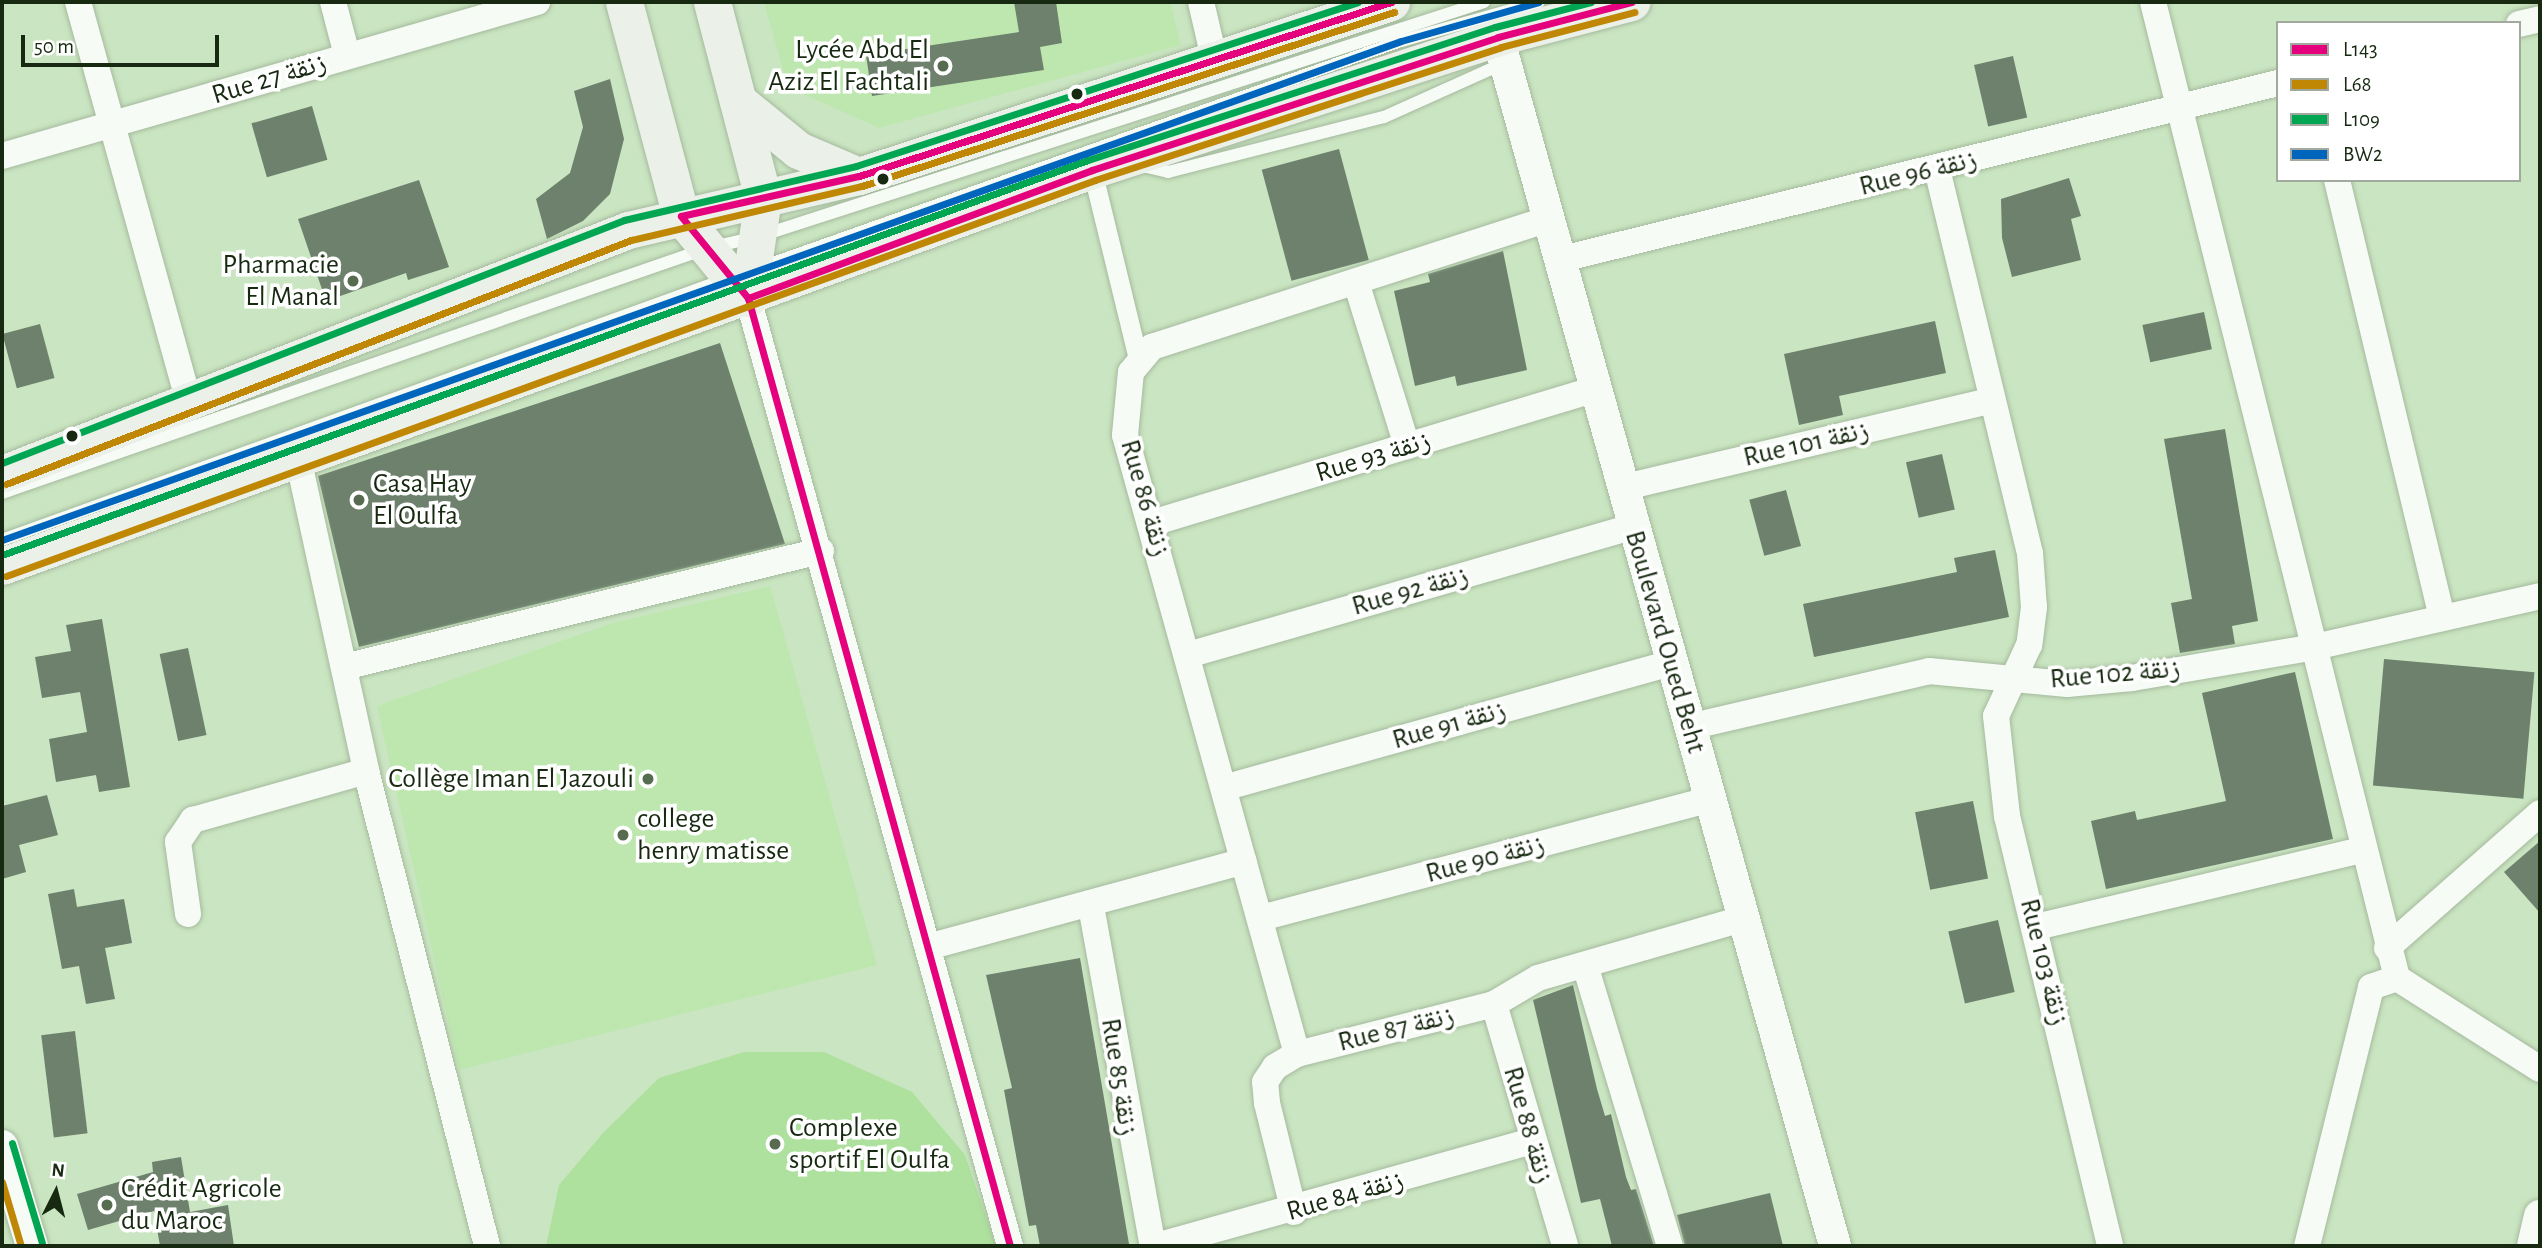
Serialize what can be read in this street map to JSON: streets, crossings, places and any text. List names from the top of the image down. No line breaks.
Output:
{"streets":{"street":["Rue 27 زنقة","Rue 96 زنقة","Rue 101 زنقة","Rue 93 زنقة","Rue 86 زنقة","Rue 92 زنقة","Boulevard Oued Beht","Rue 102 زنقة","Rue 91 زنقة","Rue 90 زنقة","Rue 103 زنقة","Rue 87 زنقة","Rue 85 زنقة","Rue 88 زنقة","Rue 84 زنقة"]},"crossings":[["Rue 96 زنقة","Boulevard Oued Beht"],["Rue 96 زنقة","Rue 103 زنقة"],["Rue 101 زنقة","Boulevard Oued Beht"],["Rue 101 زنقة","Rue 103 زنقة"],["Rue 93 زنقة","Rue 86 زنقة"],["Rue 93 زنقة","Boulevard Oued Beht"],["Rue 86 زنقة","Rue 92 زنقة"],["Rue 86 زنقة","Rue 91 زنقة"],["Rue 86 زنقة","Rue 90 زنقة"],["Rue 86 زنقة","Rue 87 زنقة"],["Rue 92 زنقة","Boulevard Oued Beht"],["Boulevard Oued Beht","Rue 102 زنقة"],["Boulevard Oued Beht","Rue 91 زنقة"],["Boulevard Oued Beht","Rue 90 زنقة"],["Boulevard Oued Beht","Rue 87 زنقة"],["Rue 102 زنقة","Rue 103 زنقة"],["Rue 87 زنقة","Rue 88 زنقة"],["Rue 85 زنقة","Rue 84 زنقة"],["Rue 88 زنقة","Rue 84 زنقة"]],"places":["Lycée Abd El Aziz El Fachtali","Pharmacie El Manal","Casa Hay El Oulfa","Collège Iman El Jazouli","college henry matisse","Complexe sportif El Oulfa","Crédit Agricole du Maroc"],"lines":["transit line L143","transit line L109","transit line BW2","transit line L68"],"legend":["L143","L68","L109","BW2"],"scale_bar":"50 m","north":"top"}
